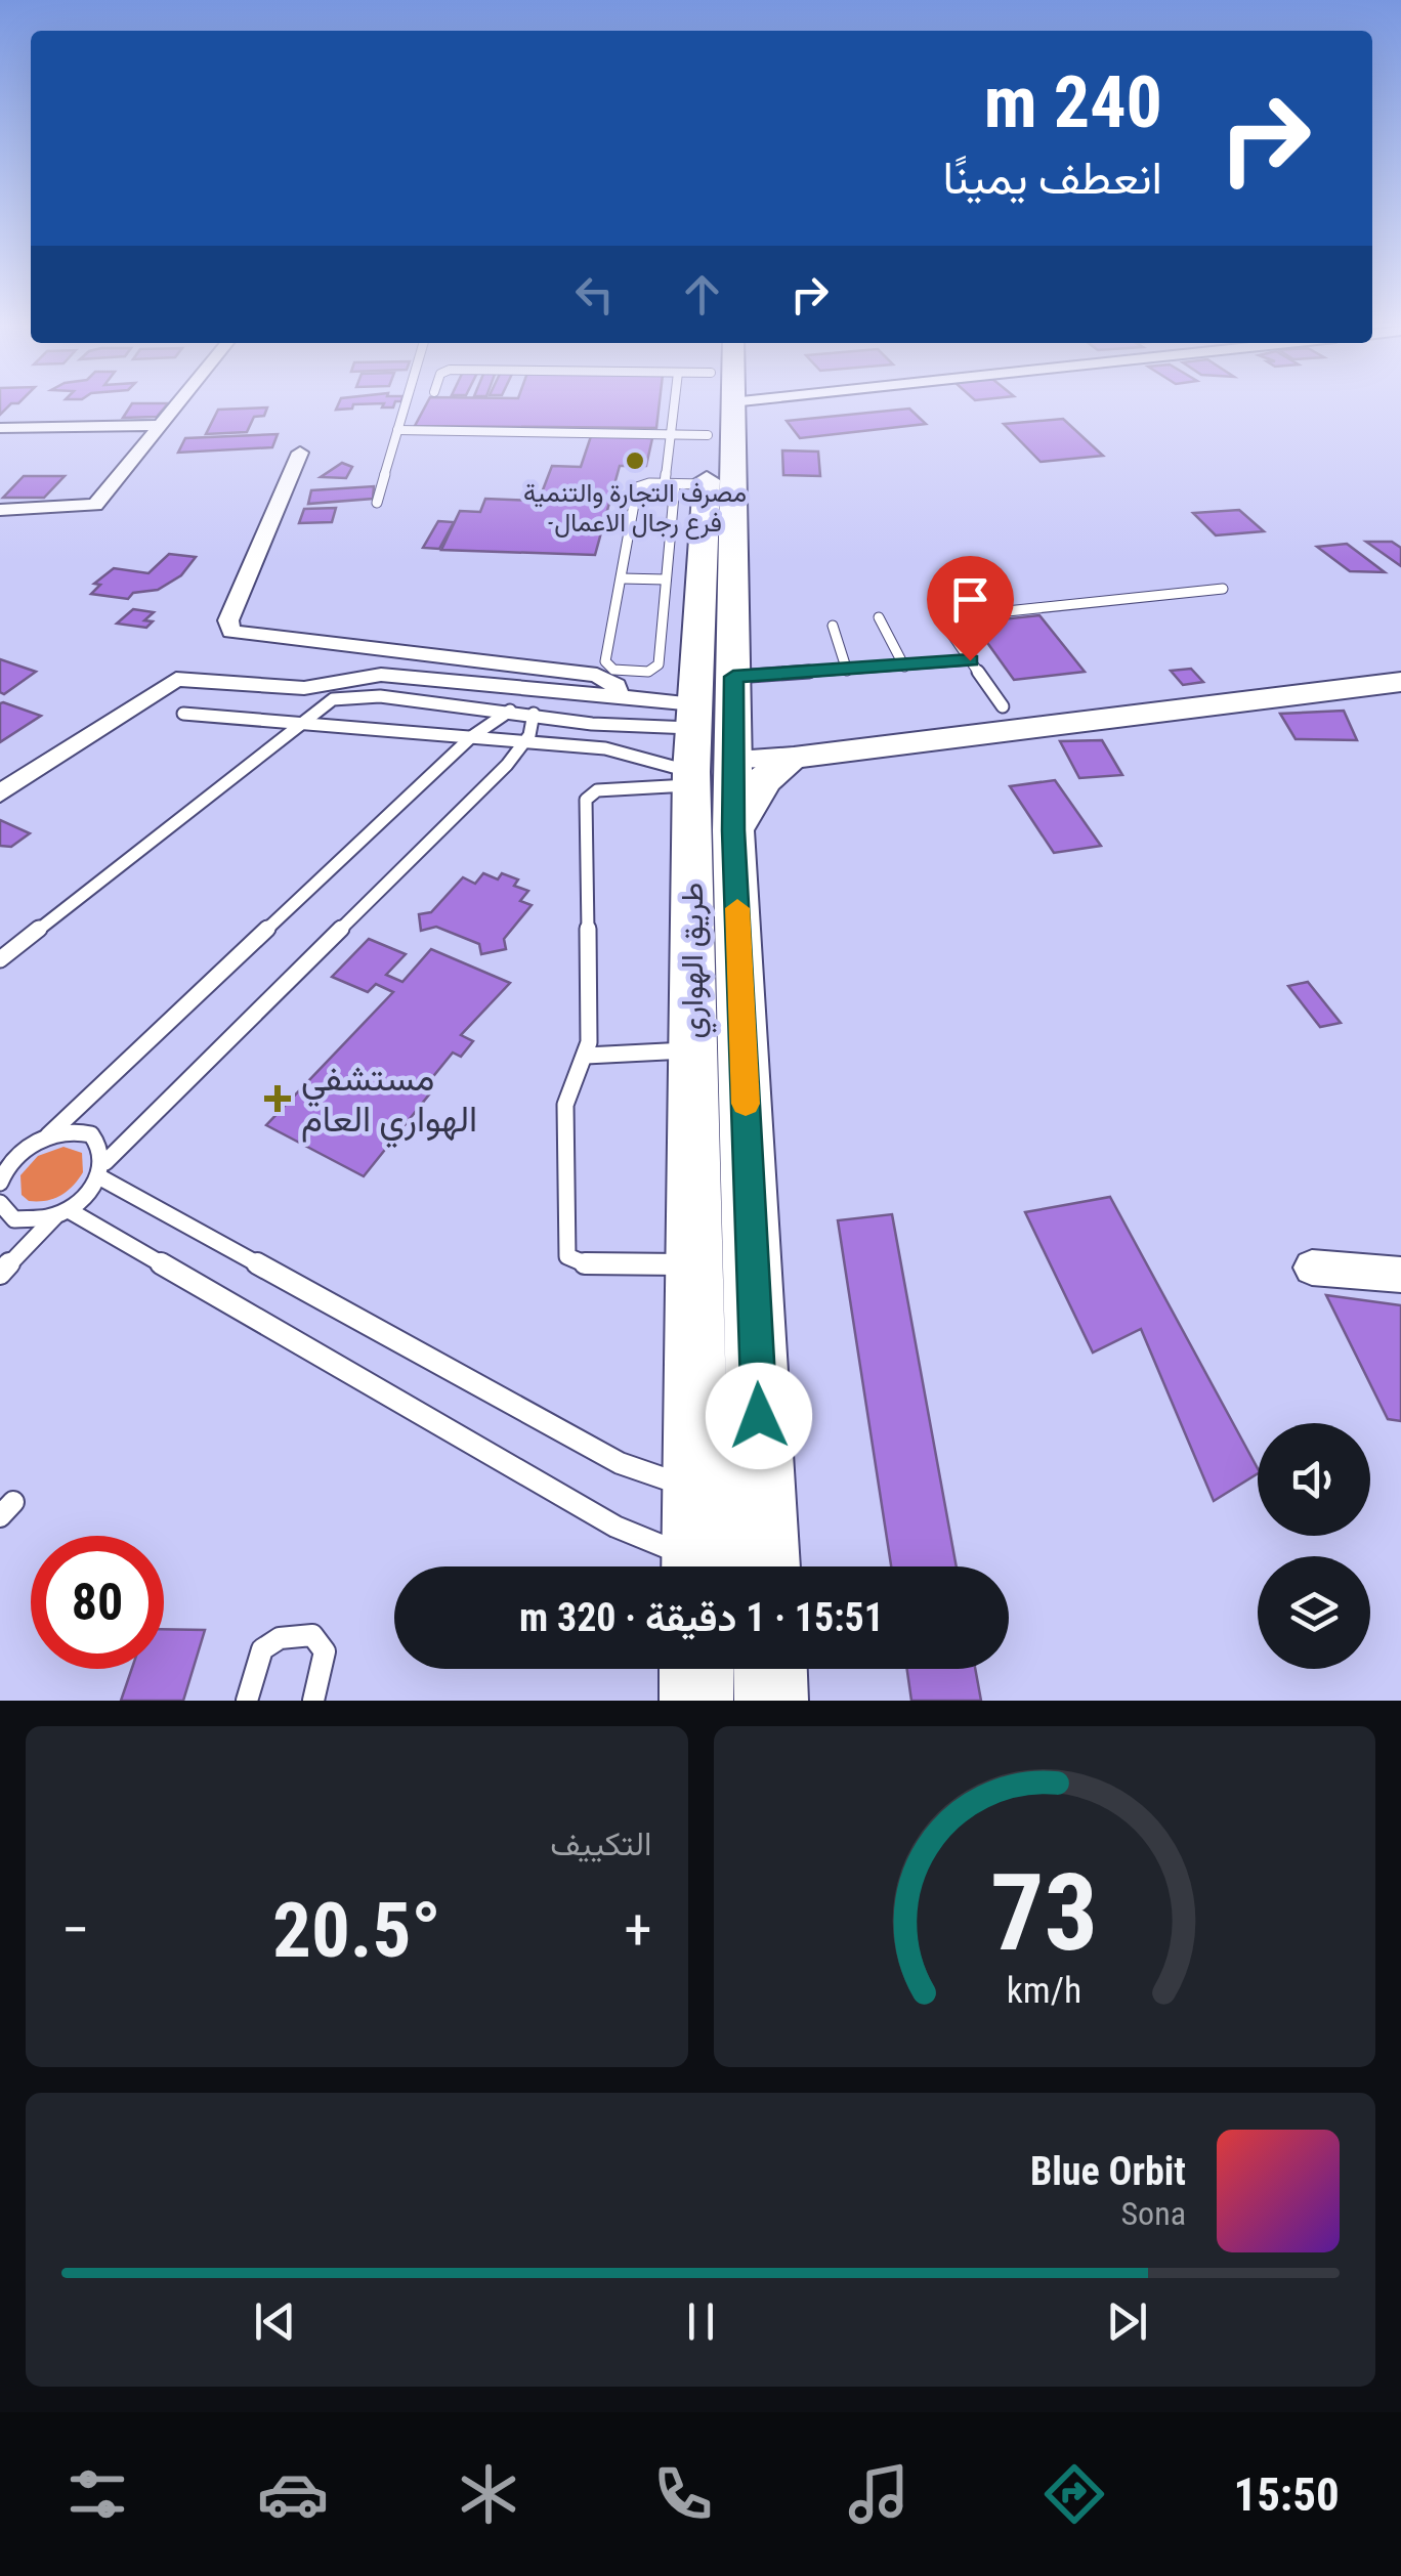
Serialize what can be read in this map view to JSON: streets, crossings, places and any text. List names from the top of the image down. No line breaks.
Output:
{"streets":{"highway":["طريق الهواري"]},"places":{"other":["مصرف التجارة والتنمية -فرع رجال الاعمال"],"health":["مستشفي الهواري العام"]},"page":{"turn":["240 m","انعطف يمينًا"],"limit":"80","trip":"15:51 · 1 دقيقة · 320 m","tile":"التكييف","heat":["−","20.5°","+"],"song":["Blue Orbit","Sona"],"tabs":"15:50","gauge":["73","km/h"]}}
